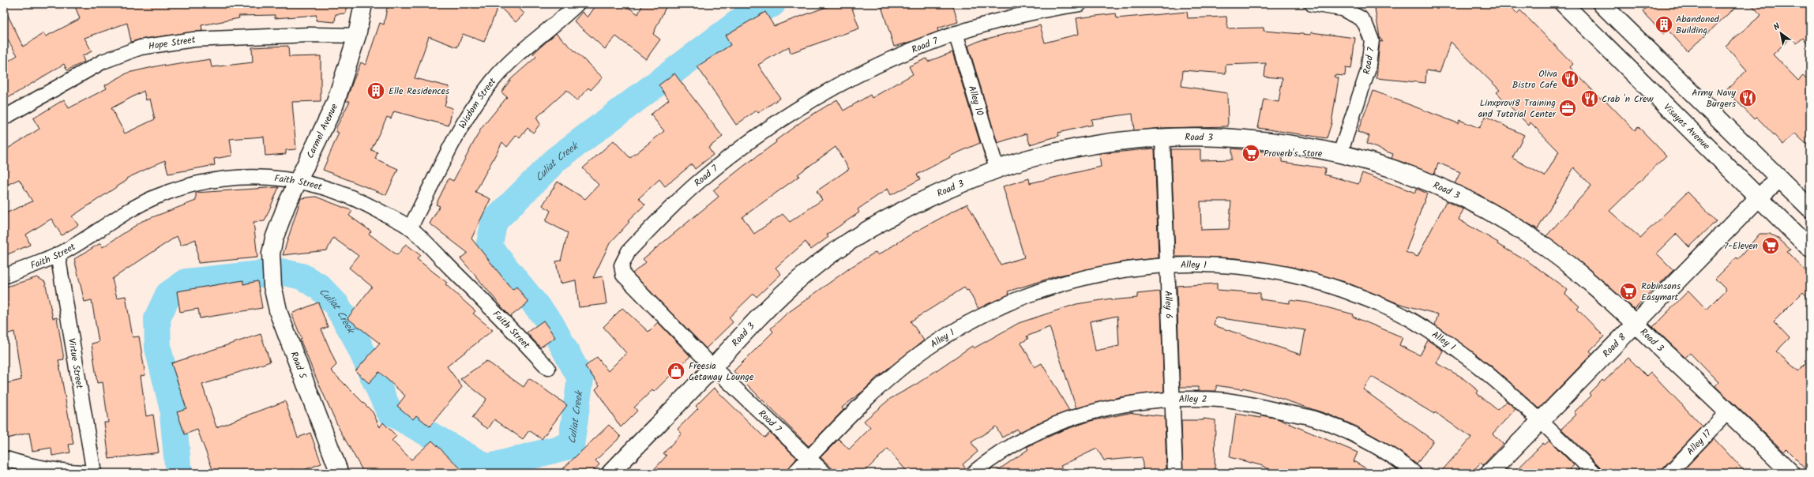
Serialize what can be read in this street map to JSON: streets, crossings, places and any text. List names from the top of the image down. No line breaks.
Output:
{"streets":{"street":["Hope Street","Road 7","Alley 10","Wisdom Street","Visayas Avenue","Carmel Avenue","Road 3","Faith Street","Alley 1","Alley 6","Road 8","Virtue Street","Road 5","Alley 2","Alley 17"]},"crossings":[["Hope Street","Carmel Avenue"],["Road 7","Alley 10"],["Road 7","Road 3"],["Road 7","Alley 1"],["Alley 10","Road 3"],["Wisdom Street","Faith Street"],["Visayas Avenue","Road 8"],["Carmel Avenue","Faith Street"],["Carmel Avenue","Road 5"],["Road 3","Alley 6"],["Road 3","Road 8"],["Road 3","Alley 17"],["Faith Street","Virtue Street"],["Alley 1","Alley 6"],["Alley 1","Road 8"],["Alley 6","Alley 2"]],"water":["Culiat Creek"],"places":{"building":["Abandoned Building","Elle Residences"],"restaurant":["Oliva Bistro Cafe","Army Navy Burgers","Crab 'n Crew"],"office":["Linxprovi8 Training and Tutorial Center"],"supermarket":["Proverb's Store","7-Eleven","Robinsons Easymart"],"shop":["Freesia Getaway Lounge"]},"north":"top left"}
